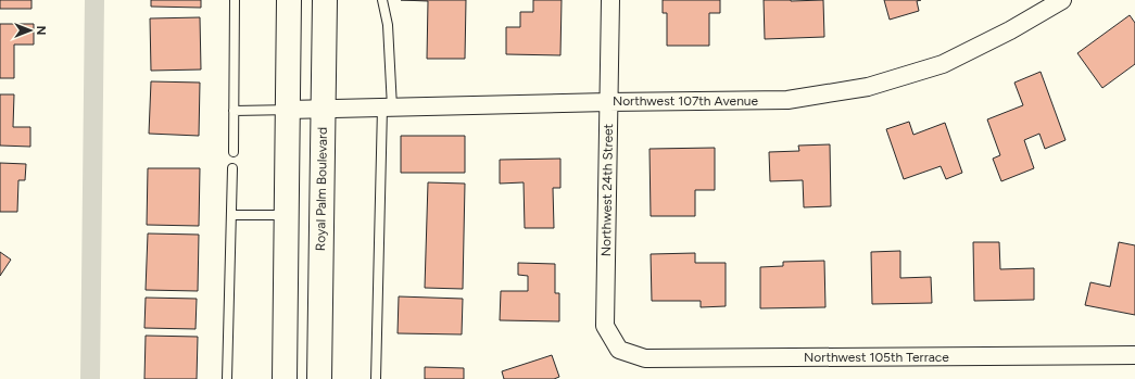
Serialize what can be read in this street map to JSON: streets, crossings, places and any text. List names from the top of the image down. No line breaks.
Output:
{"streets":{"main road":["Royal Palm Boulevard"],"street":["Northwest 107th Avenue","Northwest 24th Street","Northwest 105th Terrace"]},"crossings":[["Northwest 107th Avenue","Royal Palm Boulevard"],["Northwest 107th Avenue","Northwest 24th Street"],["Northwest 24th Street","Northwest 105th Terrace"]],"north":"right"}
